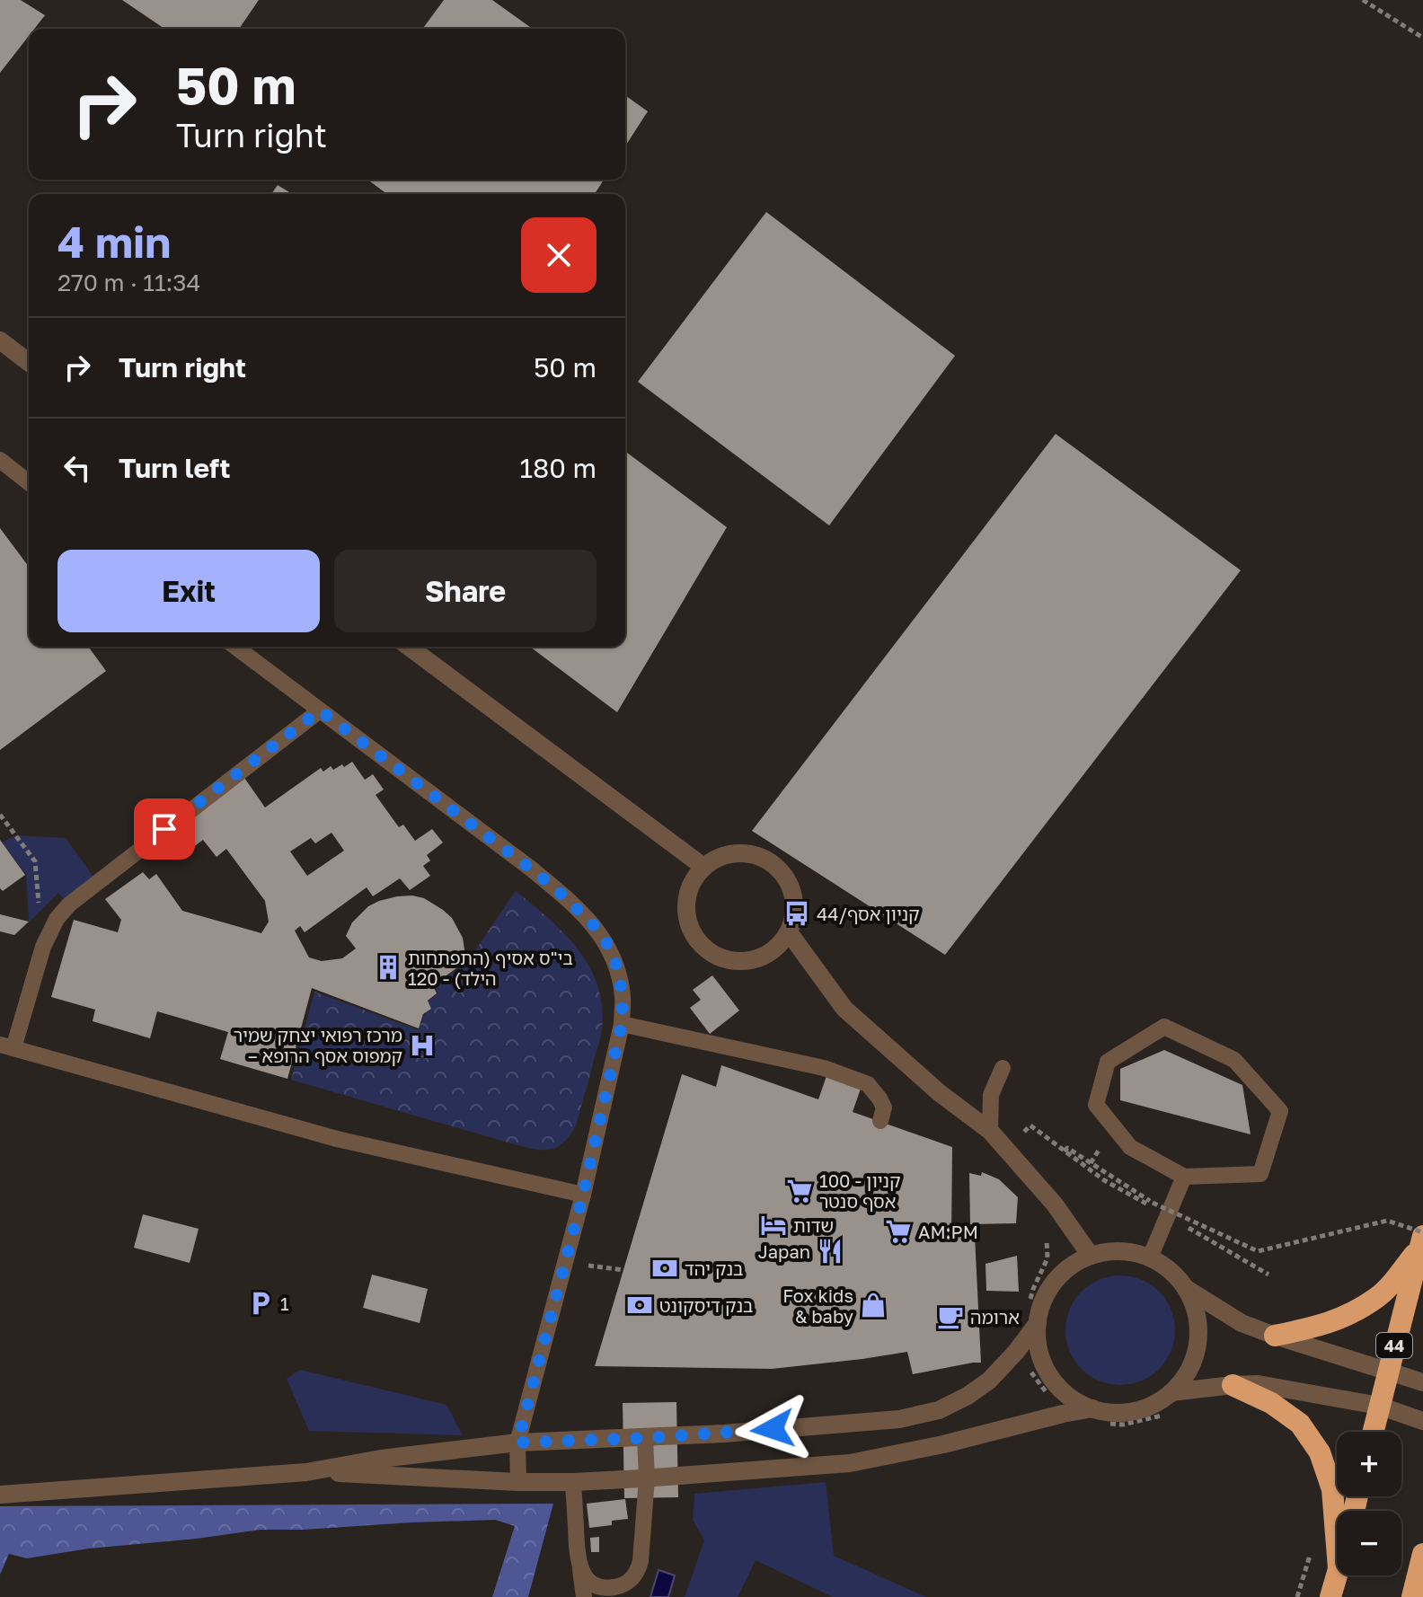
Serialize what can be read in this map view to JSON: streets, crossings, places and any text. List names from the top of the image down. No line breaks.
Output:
{"streets":{"highway":["44"]},"places":{"bus stop":["קניון אסף/44"],"building":["בי\"ס אסיף (התפתחות הילד) - 120"],"hospital":["מרכז רפואי יצחק שמיר – קמפוס אסף הרופא"],"supermarket":["100 - קניון אסף סנטר","AM:PM"],"hotel":["שדות"],"restaurant":["Japan"],"bank":["בנק יהד","בנק דיסקונט"],"parking":["1"],"shop":["Fox kids & baby"],"cafe":["ארומה"]},"page":{"turn":["50 m","Turn right"],"heading":["4 min","270 m · 11:34"],"list":[{"name":"Turn right","value":"50 m"},{"name":"Turn left","value":"180 m"}],"buttons":["Exit","Share"],"map_buttons":["+","−"]}}
